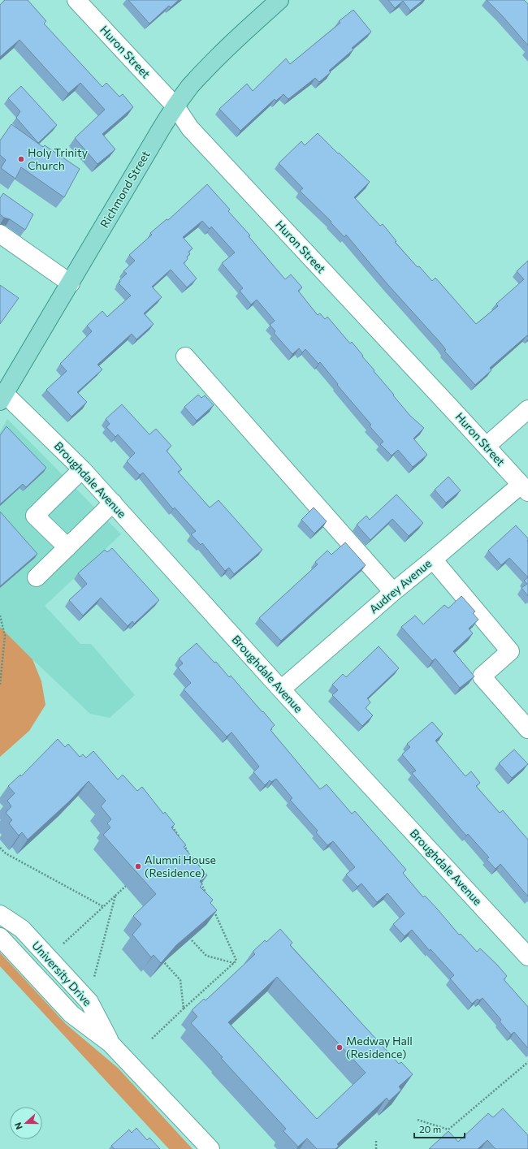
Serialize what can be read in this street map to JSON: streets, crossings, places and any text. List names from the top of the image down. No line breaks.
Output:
{"streets":{"main road":["Richmond Street"],"street":["Huron Street","Broughdale Avenue","Audrey Avenue","University Drive"]},"crossings":[["Huron Street","Richmond Street"],["Huron Street","Audrey Avenue"],["Richmond Street","Broughdale Avenue"],["Broughdale Avenue","Audrey Avenue"]],"places":["Holy Trinity Church","Alumni House (Residence)","Medway Hall (Residence)"],"scale_bar":"20 m","north":"left"}
